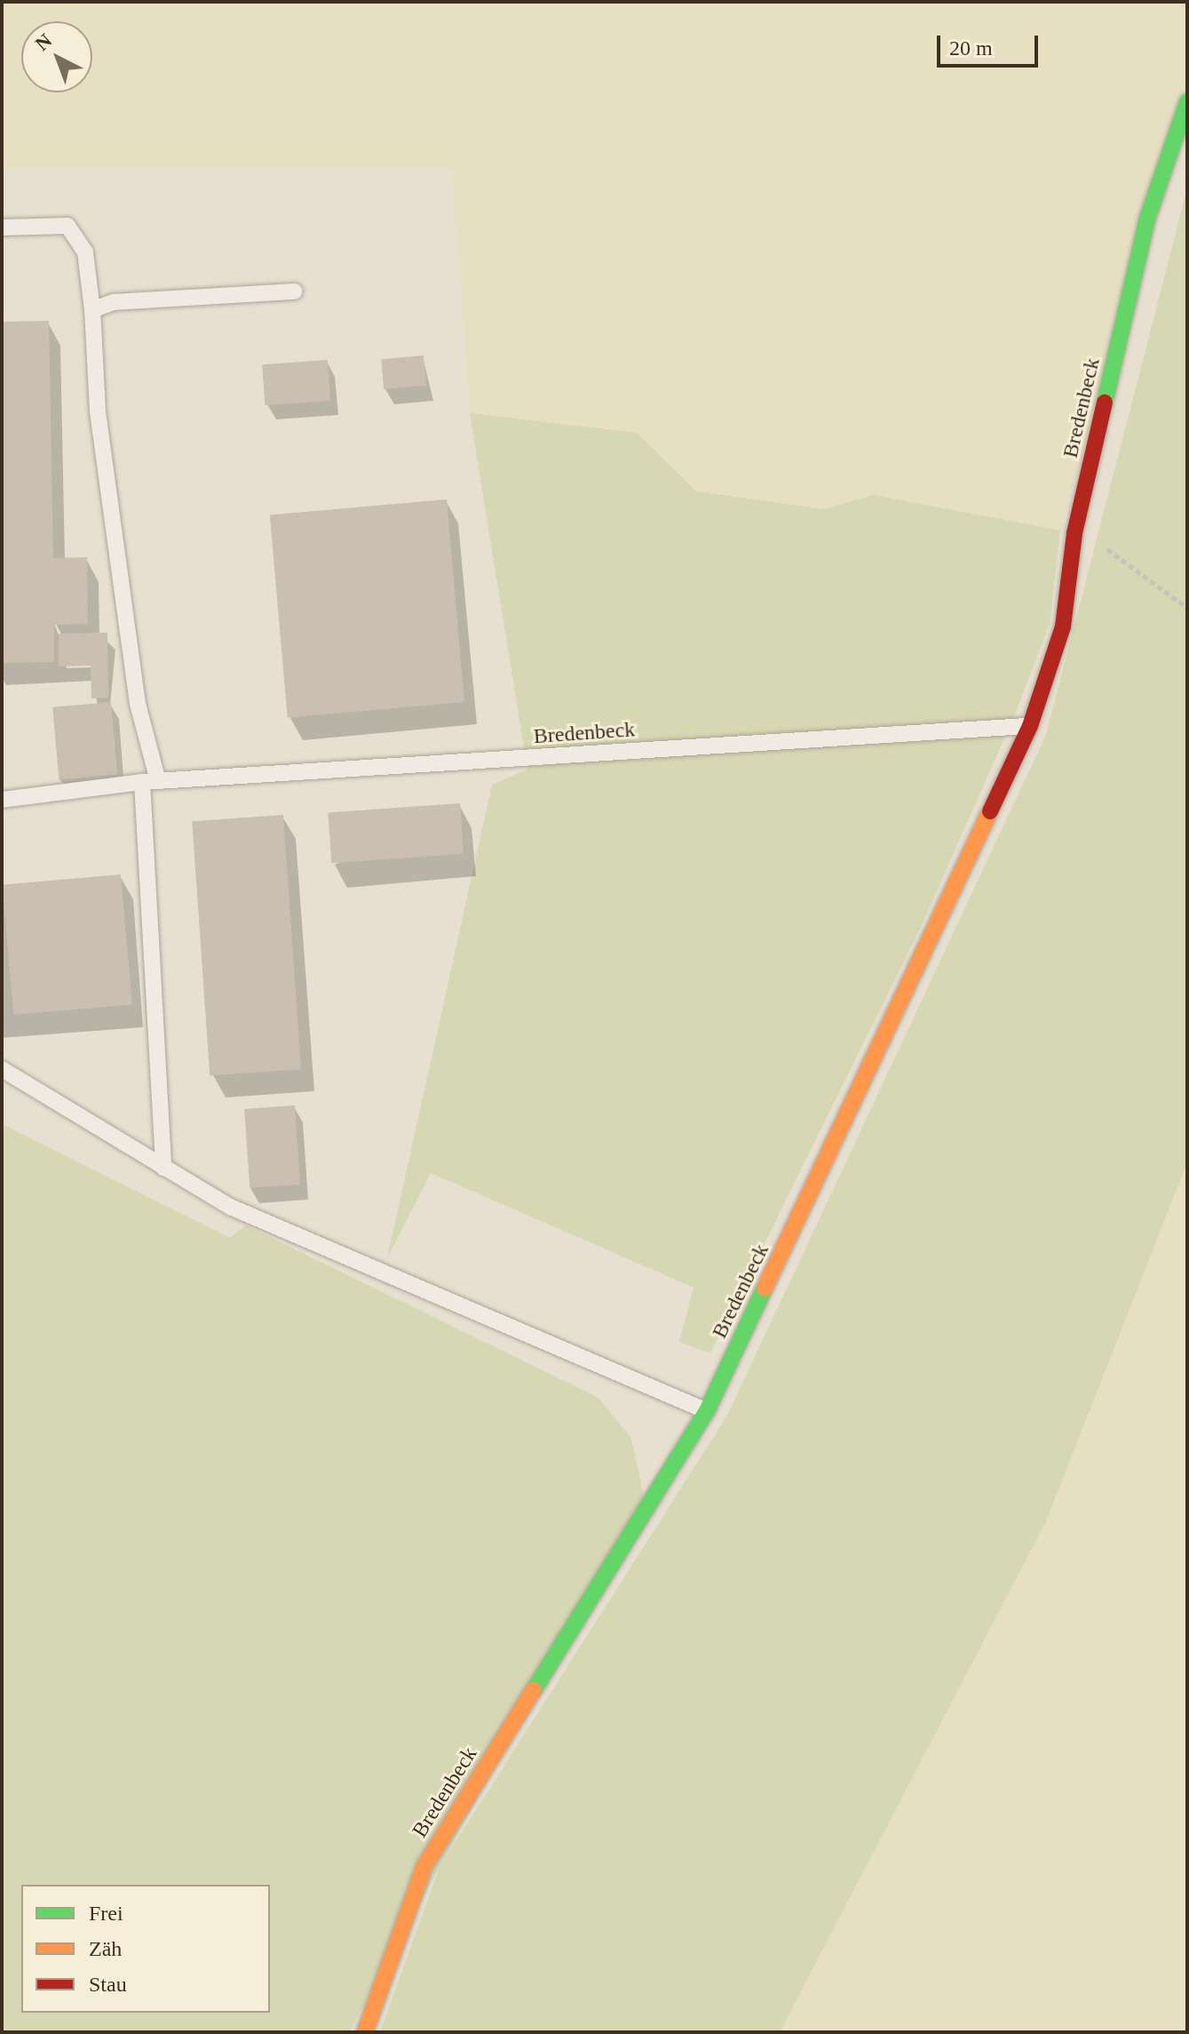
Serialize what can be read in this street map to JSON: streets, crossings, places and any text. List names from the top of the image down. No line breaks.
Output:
{"streets":{"street":["Bredenbeck"]},"legend":["Frei","Zäh","Stau"],"scale_bar":"20 m","north":"top left"}
